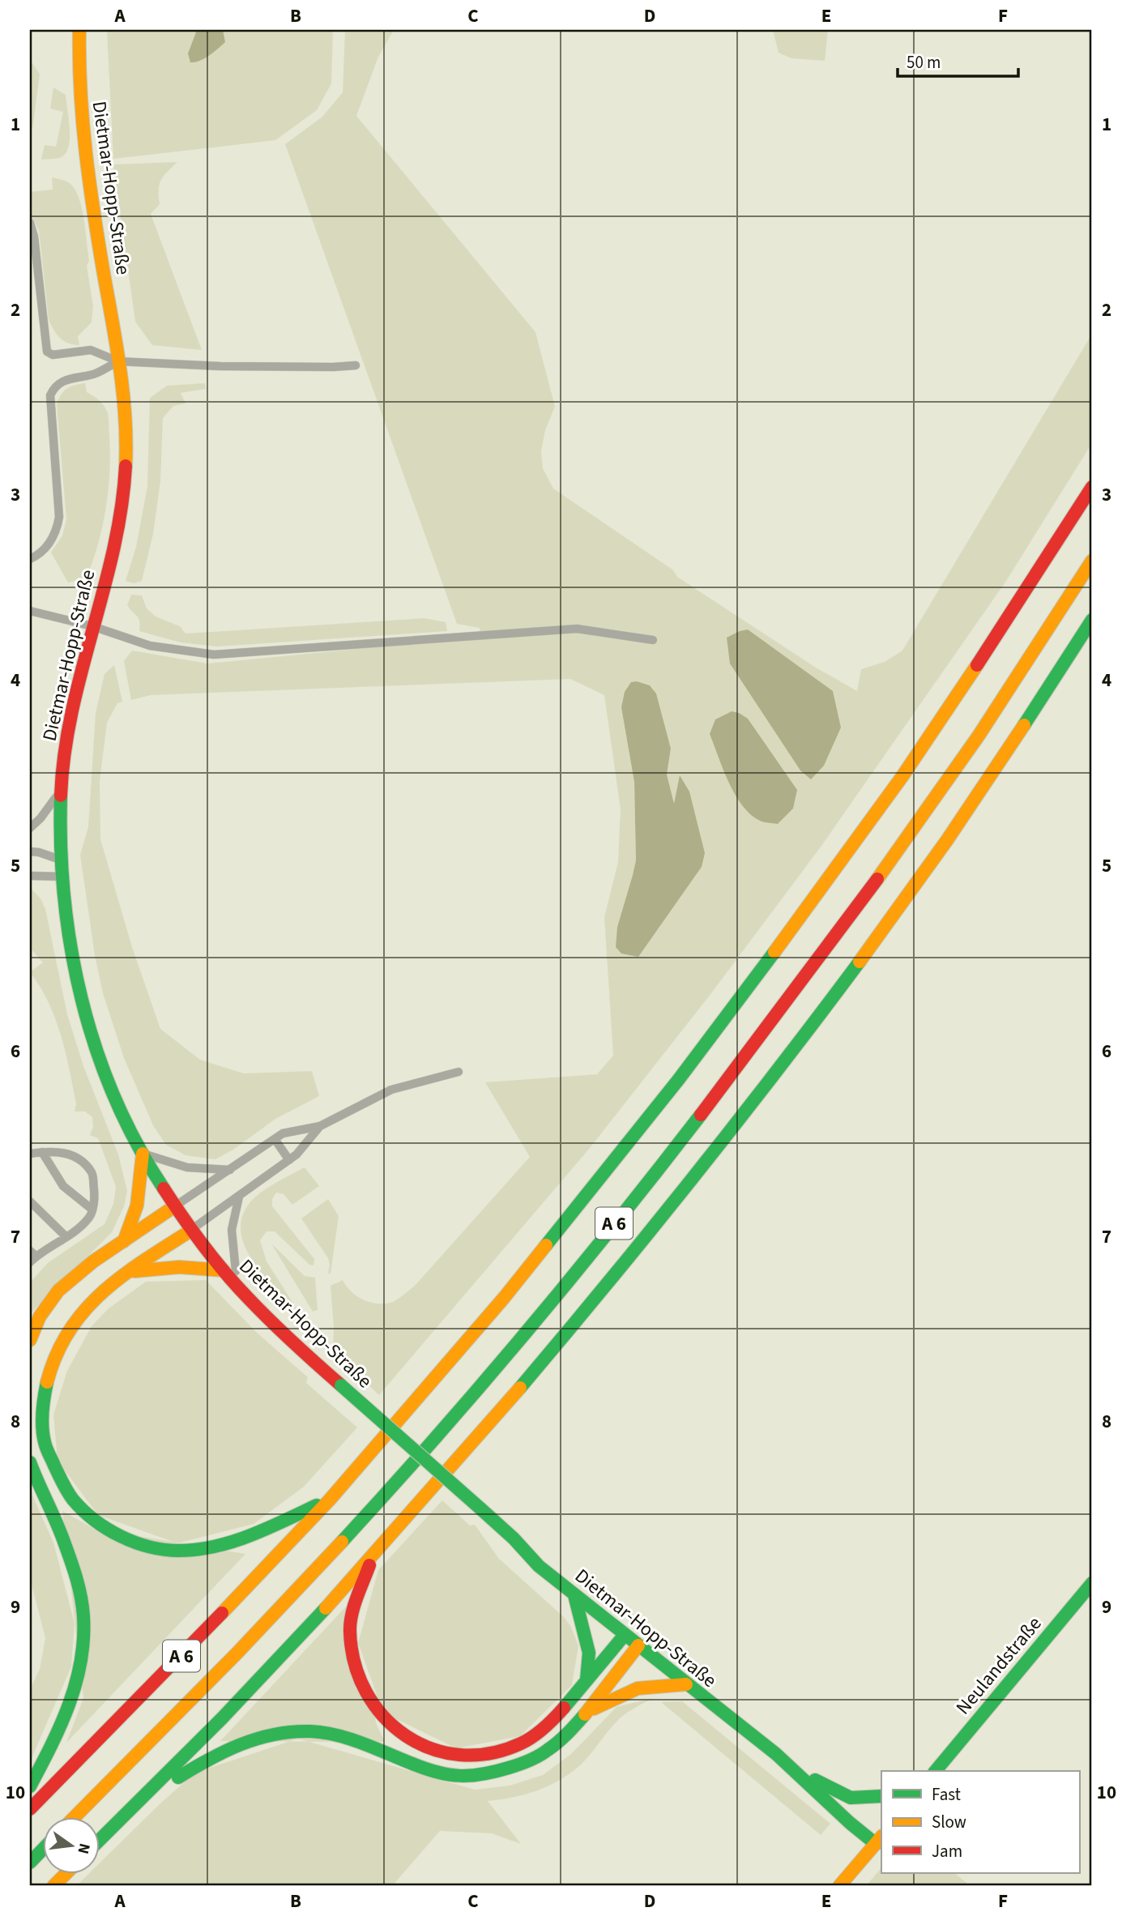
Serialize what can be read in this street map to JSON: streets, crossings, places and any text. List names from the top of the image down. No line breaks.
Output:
{"streets":{"main road":["Dietmar-Hopp-Straße","A 6","Neulandstraße"]},"legend":["Fast","Slow","Jam"],"scale_bar":"50 m","north":"right","grid":{"columns":["A","B","C","D","E","F"],"rows":["1","2","3","4","5","6","7","8","9","10"]}}
